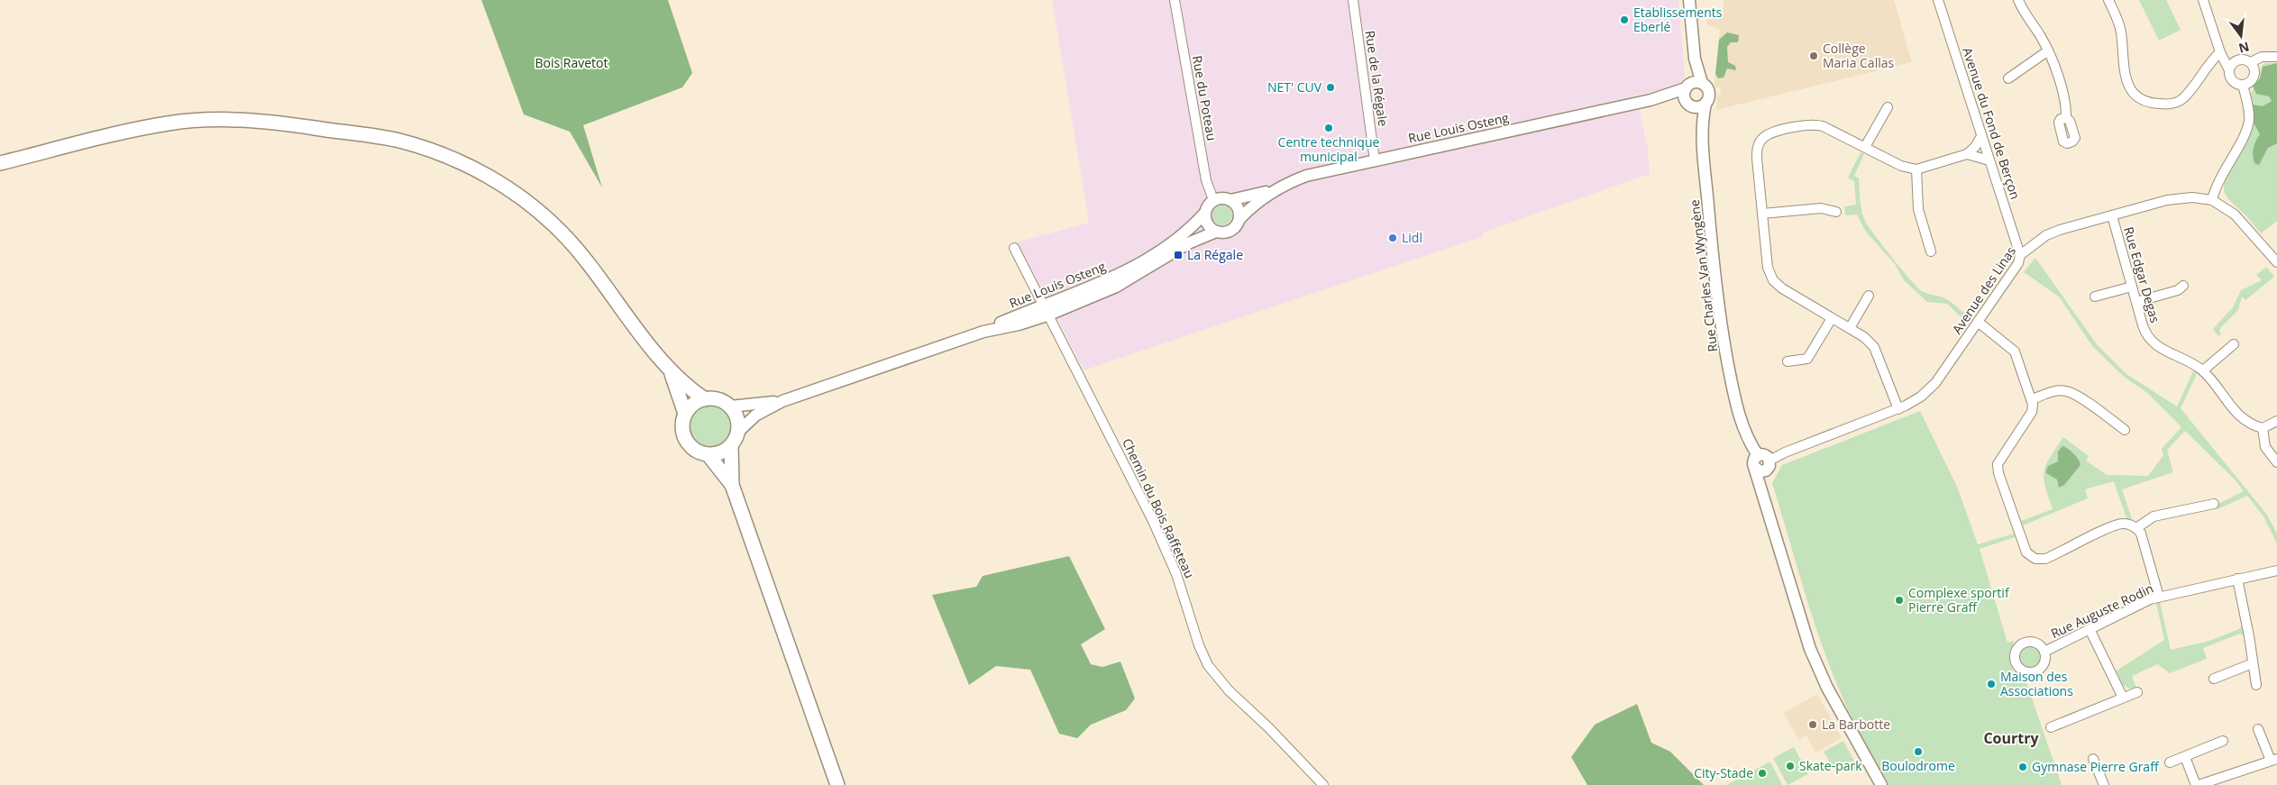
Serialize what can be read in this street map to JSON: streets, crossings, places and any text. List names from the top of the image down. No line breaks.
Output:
{"streets":{"street":["Rue de la Régale","Rue du Poteau","Avenue du Fond de Berçon","Rue Louis Osteng","Rue Edgar Degas","Rue Charles Van Wyngène","Avenue des Linas","Chemin du Bois Raffeteau","Rue Auguste Rodin"]},"crossings":[["Rue de la Régale","Rue Louis Osteng"],["Rue du Poteau","Rue Louis Osteng"],["Avenue du Fond de Berçon","Avenue des Linas"],["Rue Louis Osteng","Rue Charles Van Wyngène"],["Rue Louis Osteng","Chemin du Bois Raffeteau"],["Rue Edgar Degas","Avenue des Linas"],["Rue Charles Van Wyngène","Avenue des Linas"]],"districts":["Courtry"],"parks":["Bois Ravetot"],"places":{"other":["Etablissements Eberlé","Collège Maria Callas","NET' CUV","Centre technique municipal","Lidl","Complexe sportif Pierre Graff","Maison des Associations","La Barbotte","Boulodrome","Skate-park","Gymnase Pierre Graff","City-Stade"],"transit":["La Régale"]},"north":"bottom"}
